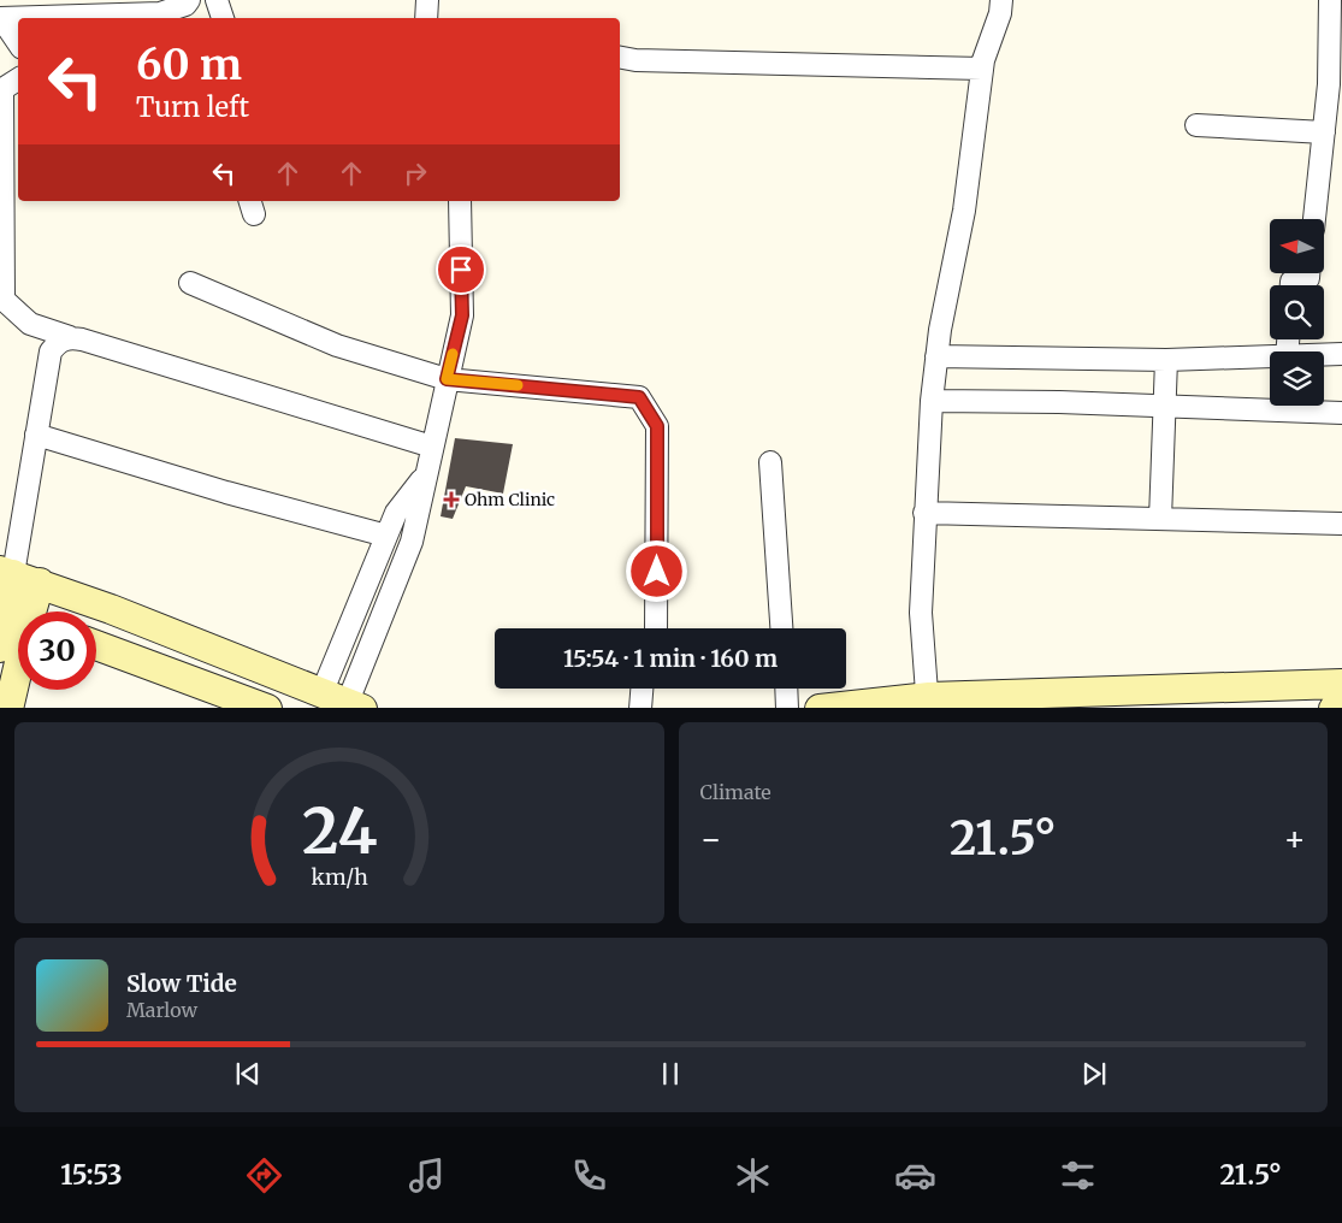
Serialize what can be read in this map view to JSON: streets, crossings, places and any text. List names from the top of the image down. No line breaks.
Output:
{"places":{"health":["Ohm Clinic"]},"north":"left","page":{"turn":["60 m","Turn left"],"limit":"30","trip":"15:54 · 1 min · 160 m","tile":"Climate","heat":["−","21.5°","+"],"song":["Slow Tide","Marlow"],"tabs":["15:53","21.5°"],"gauge":["24","km/h"]}}
